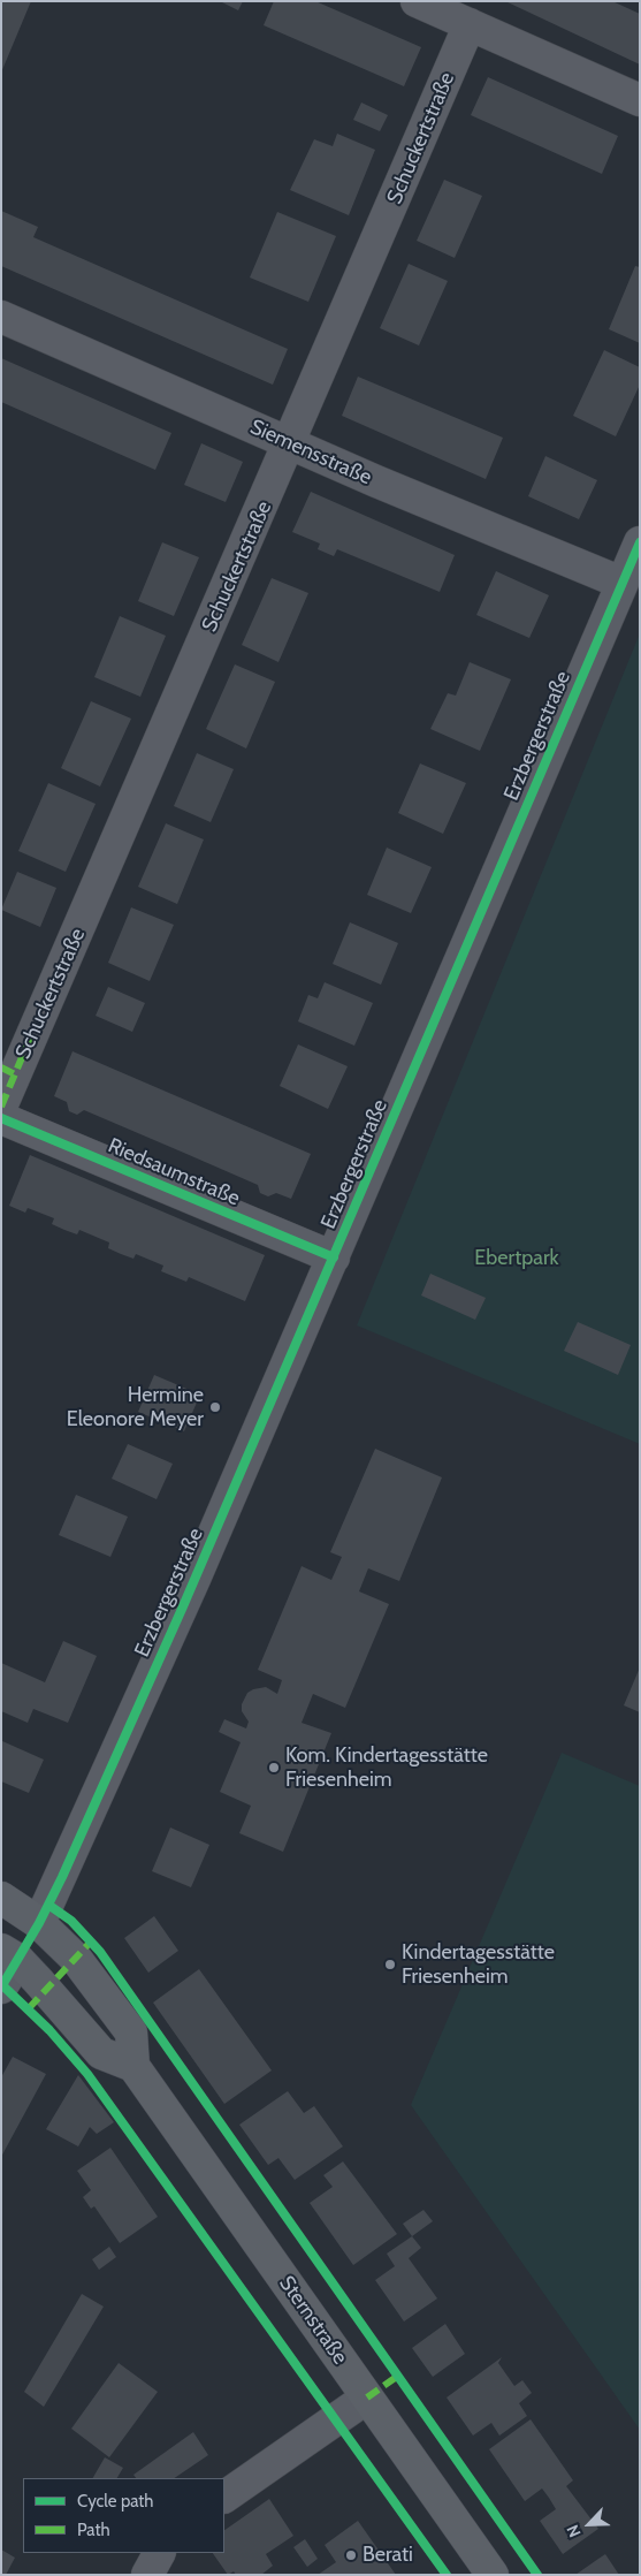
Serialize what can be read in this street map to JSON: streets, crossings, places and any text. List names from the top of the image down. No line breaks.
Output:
{"streets":{"main road":["Sternstraße"],"street":["Schuckertstraße","Siemensstraße","Erzbergerstraße","Riedsaumstraße"]},"crossings":[["Schuckertstraße","Siemensstraße"],["Siemensstraße","Erzbergerstraße"],["Erzbergerstraße","Riedsaumstraße"]],"parks":["Ebertpark"],"places":["Hermine Eleonore Meyer","Kom. Kindertagesstätte Friesenheim","Kindertagesstätte Friesenheim","Berati"],"legend":["Cycle path","Path"],"north":"bottom left"}
